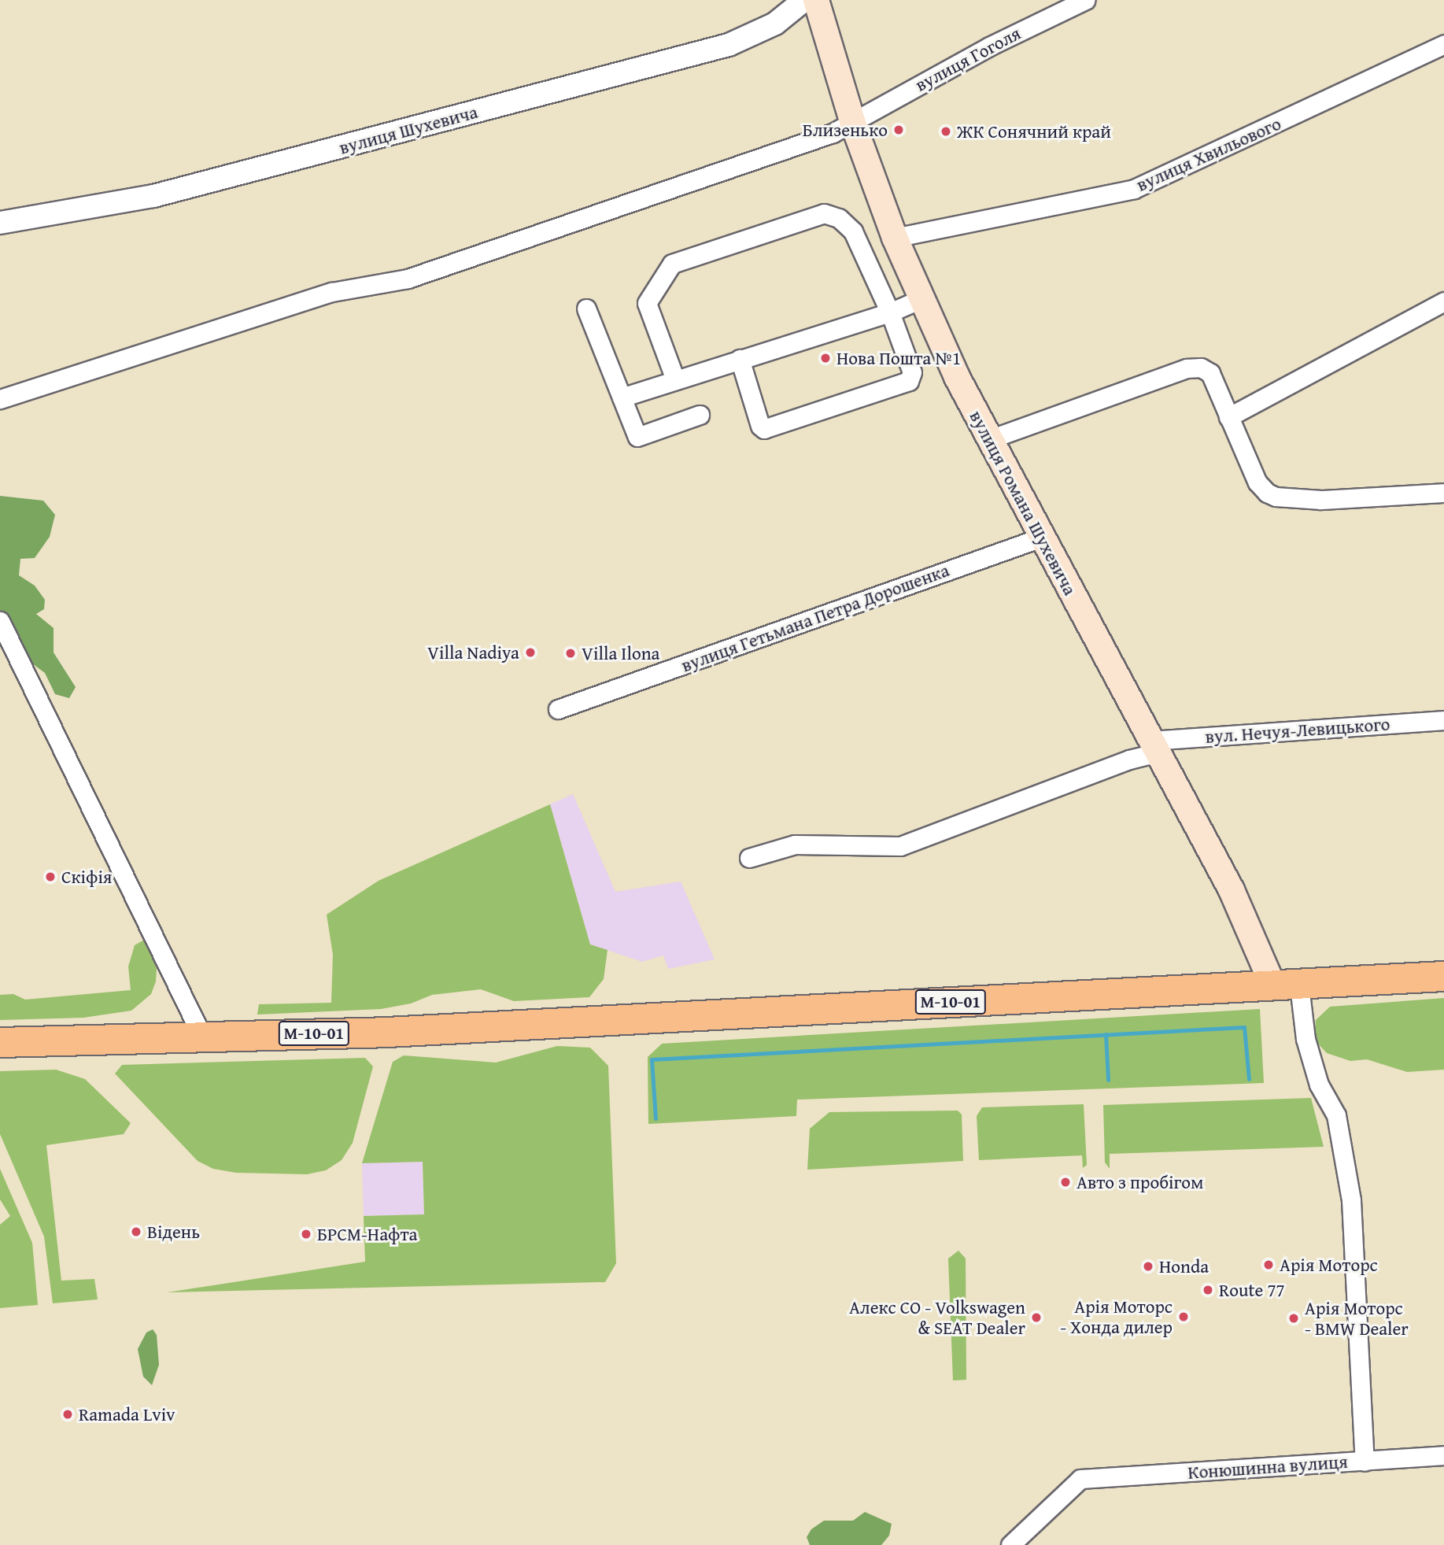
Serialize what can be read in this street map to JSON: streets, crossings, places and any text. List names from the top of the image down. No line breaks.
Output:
{"streets":{"highway":["М-10-01"],"main road":["вулиця Романа Шухевича"],"street":["вулиця Гоголя","вулиця Шухевича","вулиця Хвильового","вулиця Гетьмана Петра Дорошенка","вул. Нечуя-Левицького","Конюшинна вулиця"]},"crossings":[["вулиця Гоголя","вулиця Романа Шухевича"],["вулиця Хвильового","вулиця Романа Шухевича"],["вулиця Романа Шухевича","вулиця Гетьмана Петра Дорошенка"],["вулиця Романа Шухевича","вул. Нечуя-Левицького"],["вулиця Романа Шухевича","М-10-01"],["вулиця Романа Шухевича","Конюшинна вулиця"],["М-10-01","Конюшинна вулиця"]],"places":["Близенько","ЖК Сонячний край","Нова Пошта №1","Villa Nadiya","Villa Ilona","Скіфія","Авто з пробігом","Відень","БРСМ-Нафта","Арія Моторс","Honda","Route 77","Арія Моторс - Хонда дилер","Алекс CO - Volkswagen & SEAT Dealer","Арія Моторс - BMW Dealer","Ramada Lviv"]}
